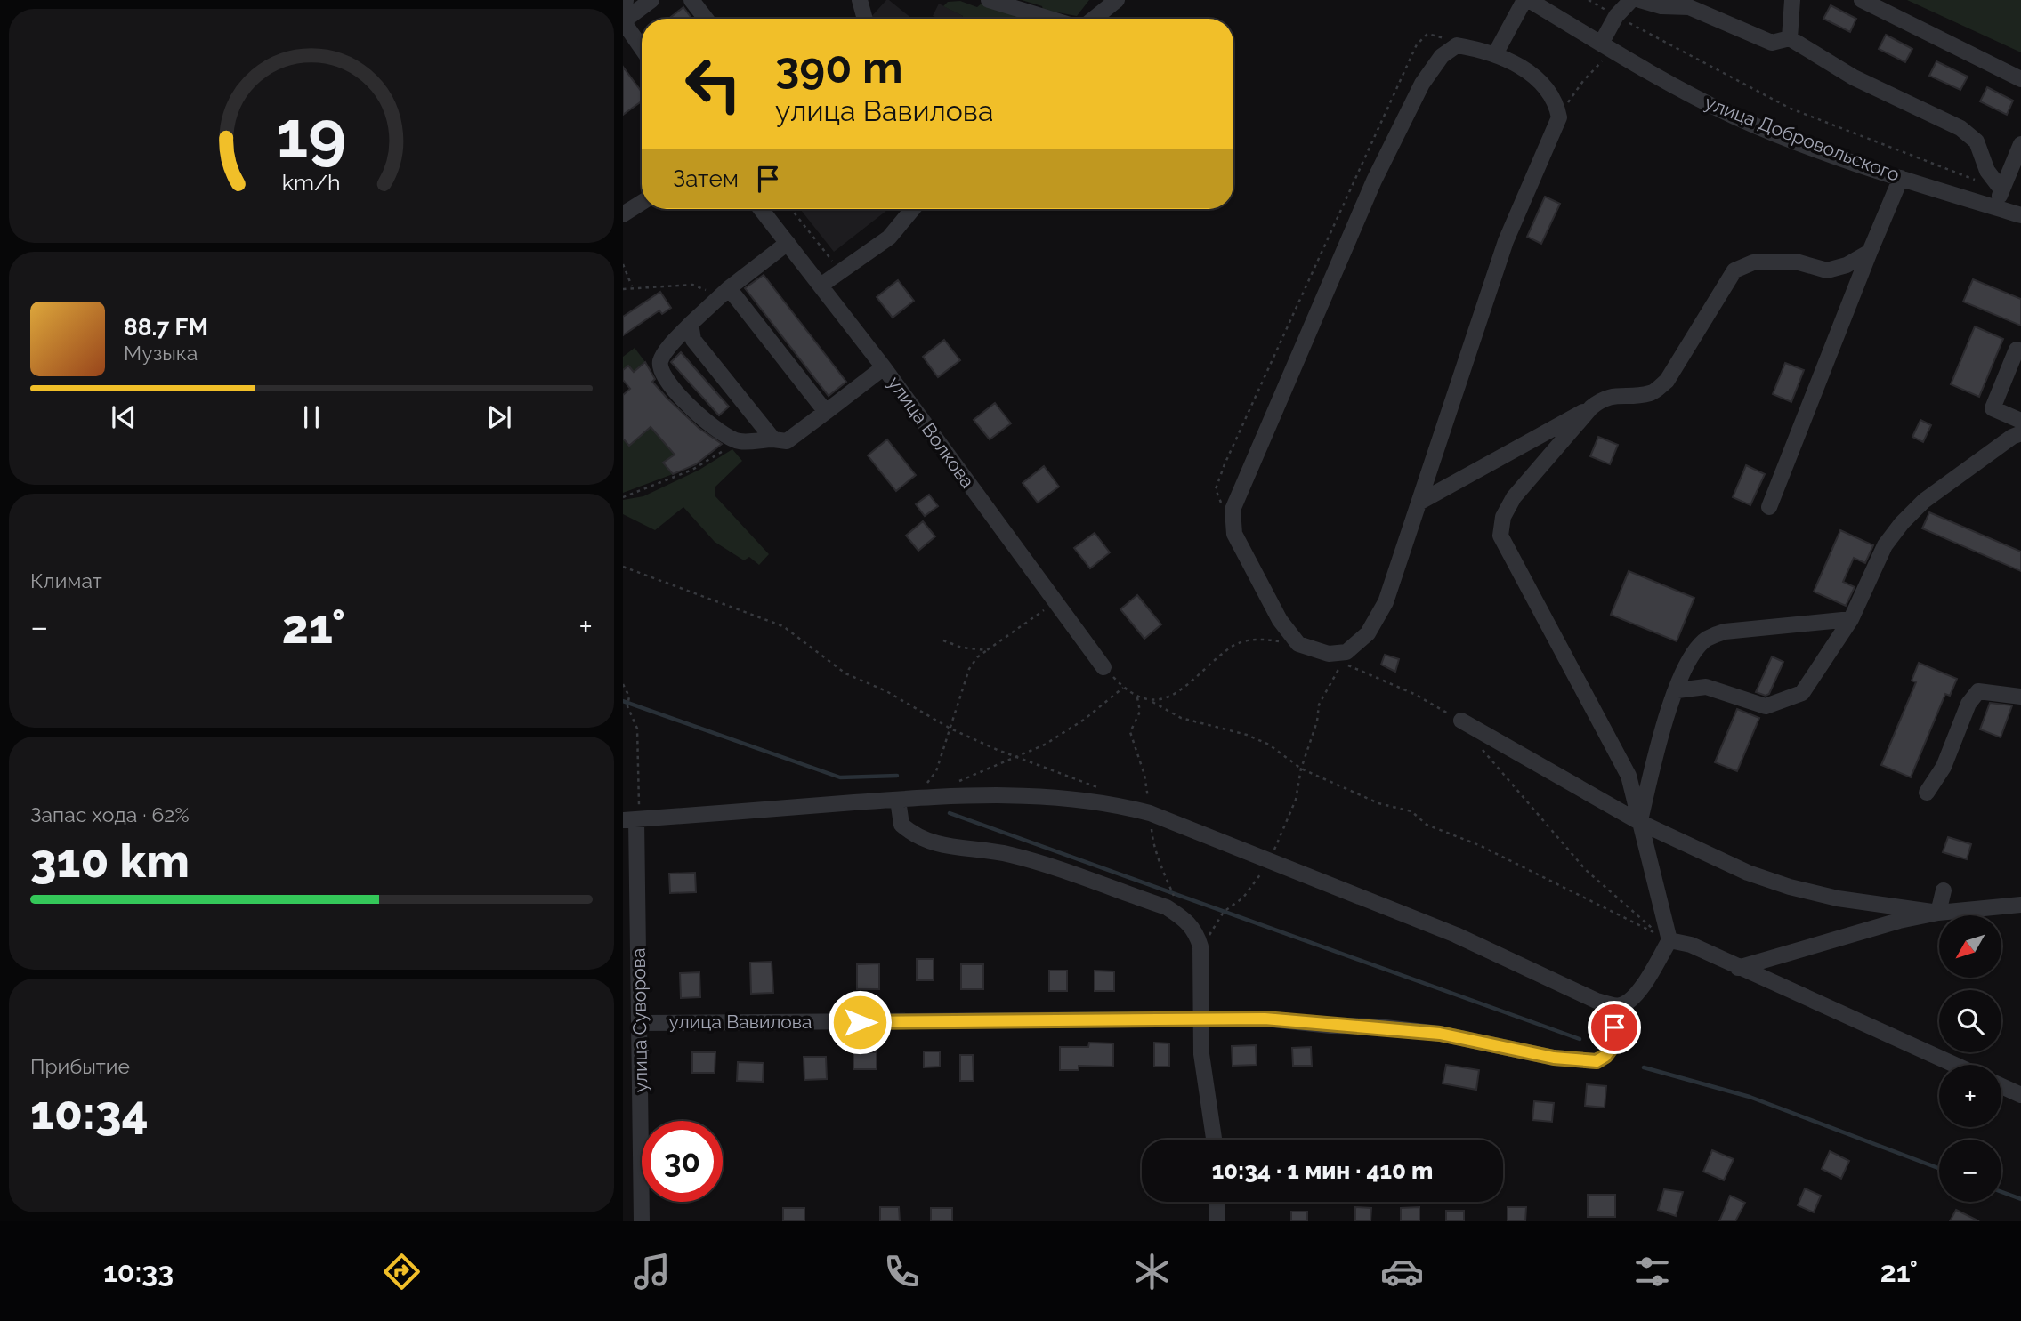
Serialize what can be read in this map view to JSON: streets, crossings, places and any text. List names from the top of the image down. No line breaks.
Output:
{"streets":{"street":["улица Добровольского","улица Волкова","улица Суворова","улица Вавилова"]},"crossings":[["улица Суворова","улица Вавилова"]],"north":"bottom left","page":{"turn":["390 m","улица Вавилова"],"then":"Затем","song":["88.7 FM","Музыка"],"tile":["Климат",["Запас хода · 62%","310 km"],["Прибытие","10:34"]],"heat":["−","21°","+"],"map_buttons":["+","−"],"limit":"30","trip":"10:34 · 1 мин · 410 m","tabs":["10:33","21°"],"gauge":["19","km/h"]}}
